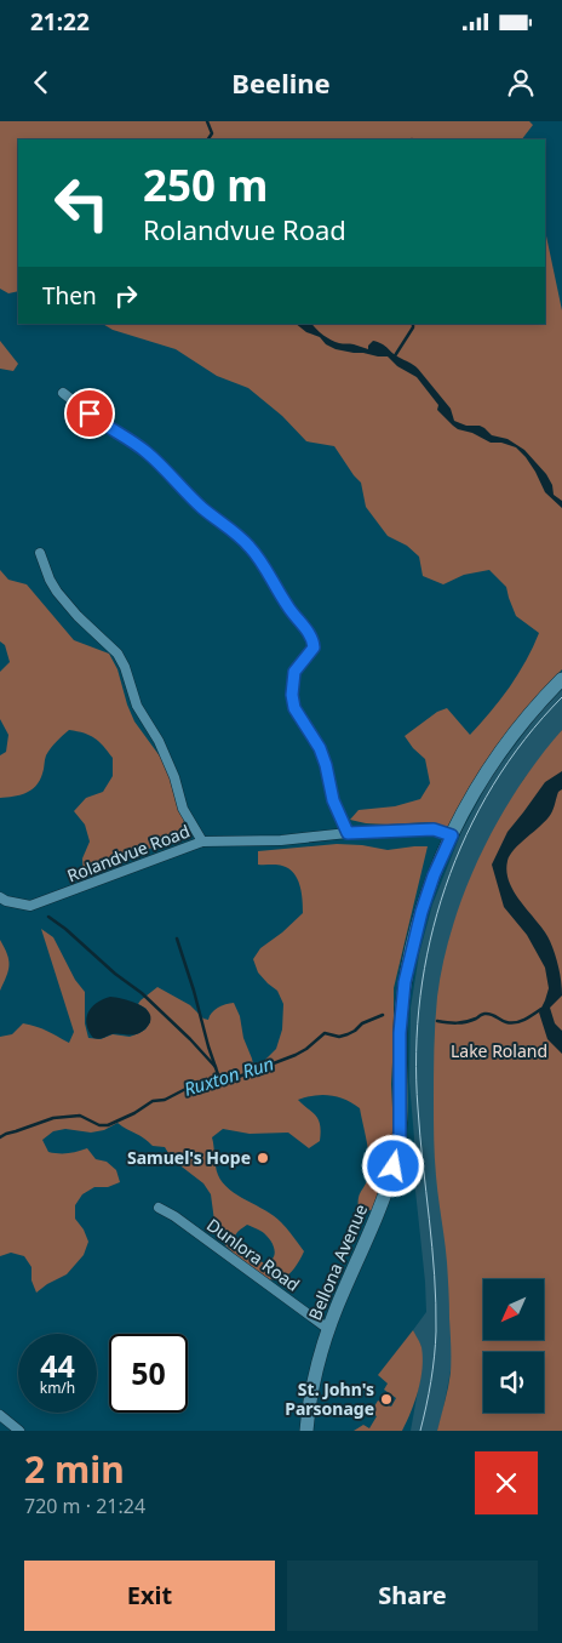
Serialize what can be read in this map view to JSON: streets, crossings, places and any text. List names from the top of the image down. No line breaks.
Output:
{"streets":{"main road":["Bellona Avenue"],"street":["Rolandvue Road","Dunlora Road"]},"crossings":[["Rolandvue Road","Bellona Avenue"],["Dunlora Road","Bellona Avenue"]],"water":["Ruxton Run"],"parks":["Lake Roland"],"places":["Samuel's Hope","St. John's Parsonage"],"north":"bottom left","page":{"status":"21:22","header":"Beeline","turn":["250 m","Rolandvue Road"],"then":"Then","speed":"44 km/h","limit":"50","heading":["2 min","720 m · 21:24"],"buttons":["Exit","Share"]}}
